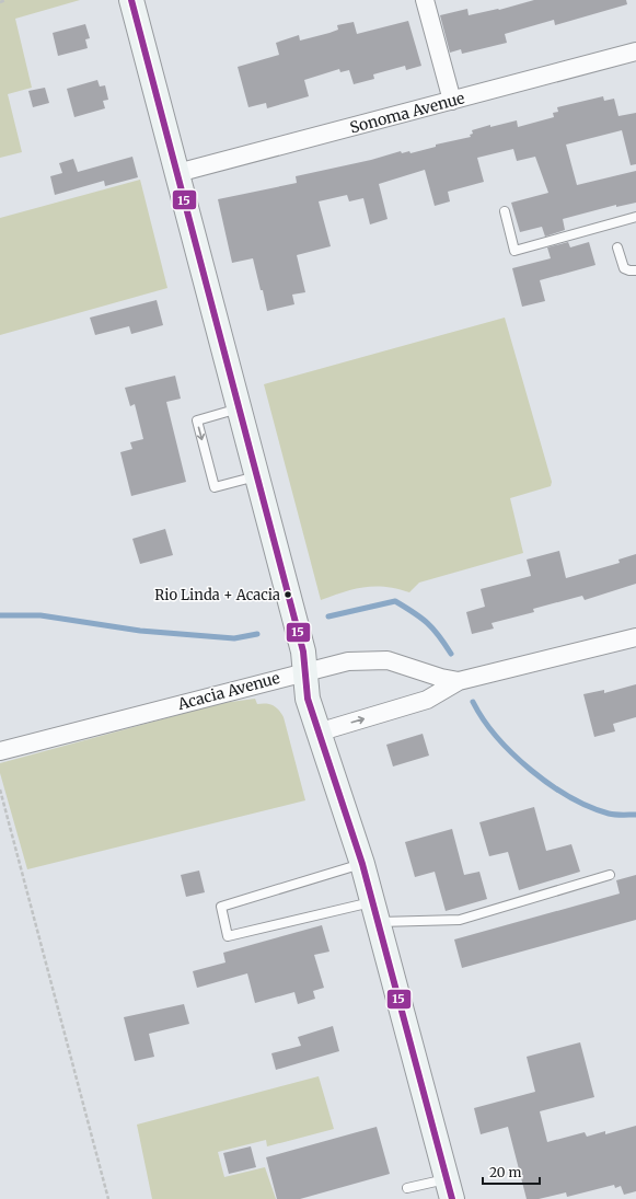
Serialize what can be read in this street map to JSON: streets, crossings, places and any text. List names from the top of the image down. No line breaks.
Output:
{"streets":{"street":["Sonoma Avenue","Acacia Avenue"]},"places":["Rio Linda + Acacia"],"lines":["transit line 15"],"scale_bar":"20 m"}
